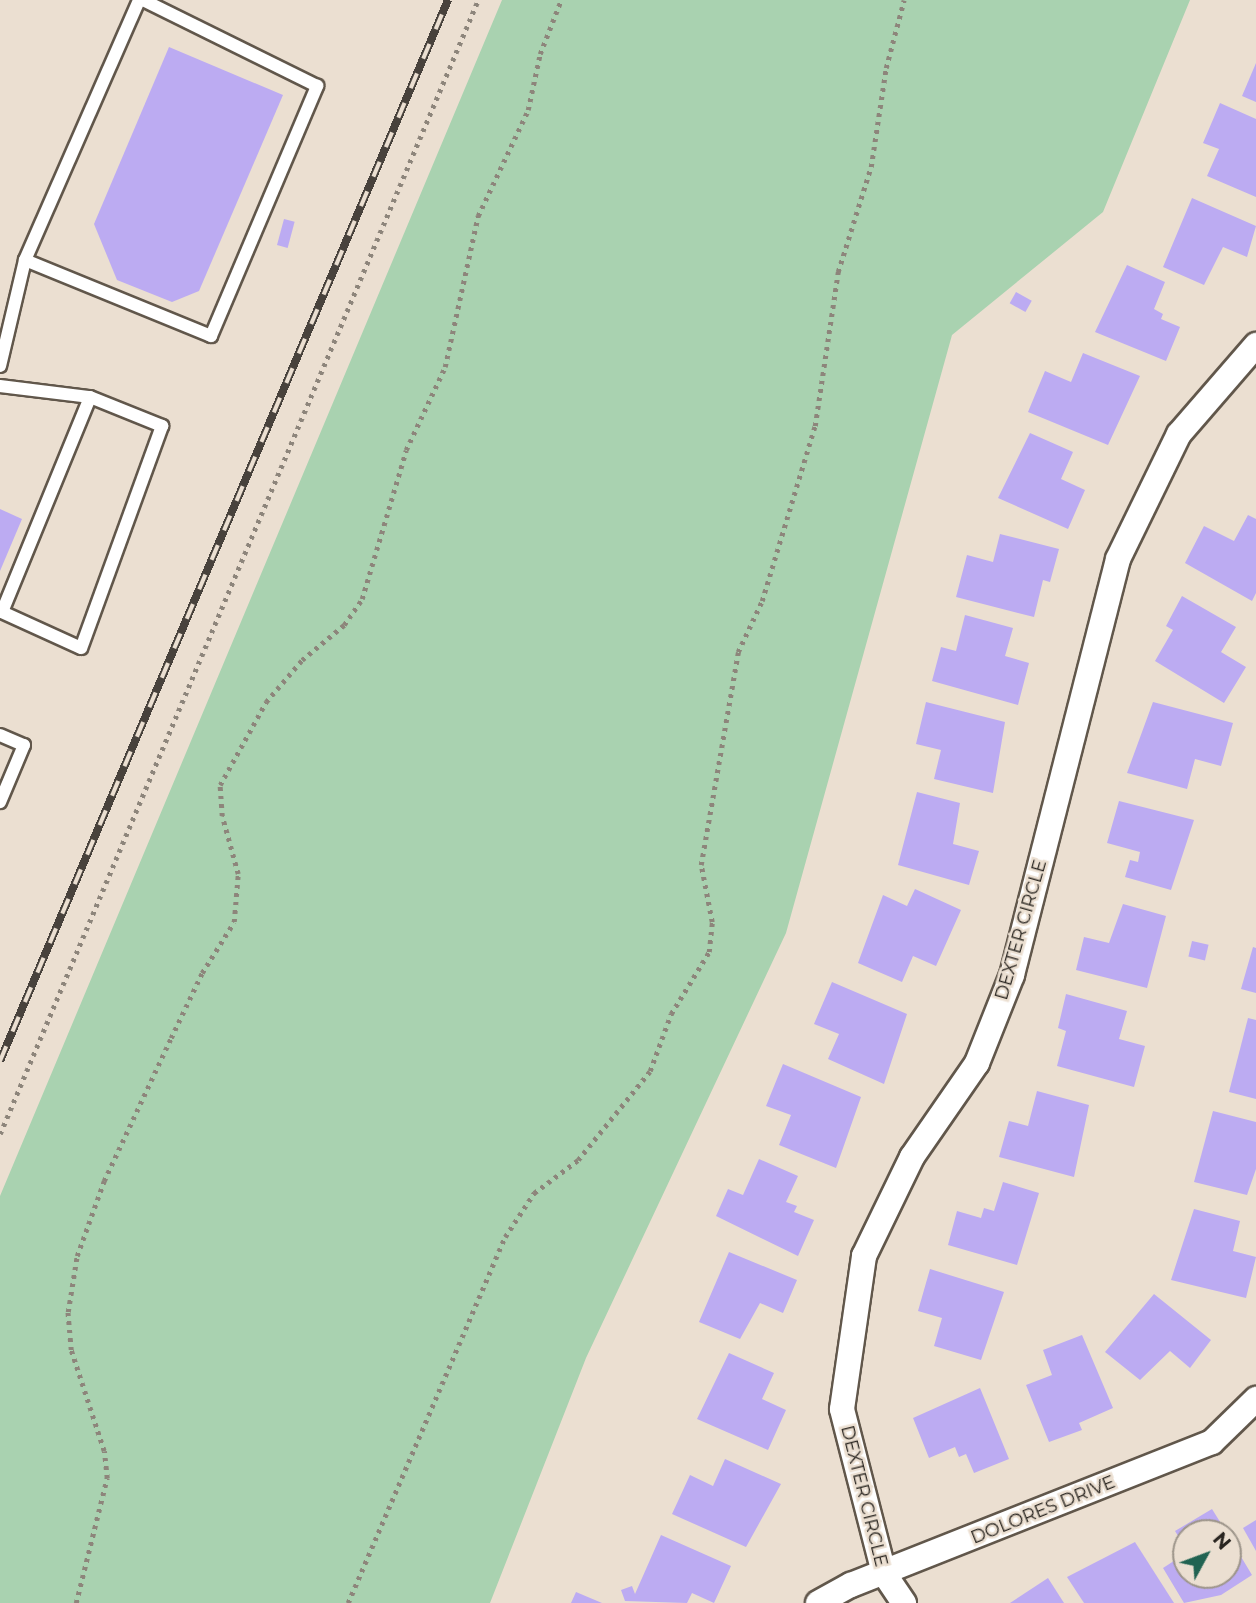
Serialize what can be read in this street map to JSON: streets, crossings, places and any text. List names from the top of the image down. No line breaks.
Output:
{"streets":{"street":["DEXTER CIRCLE","DOLORES DRIVE"]},"crossings":[["DEXTER CIRCLE","DOLORES DRIVE"]],"north":"top right"}
